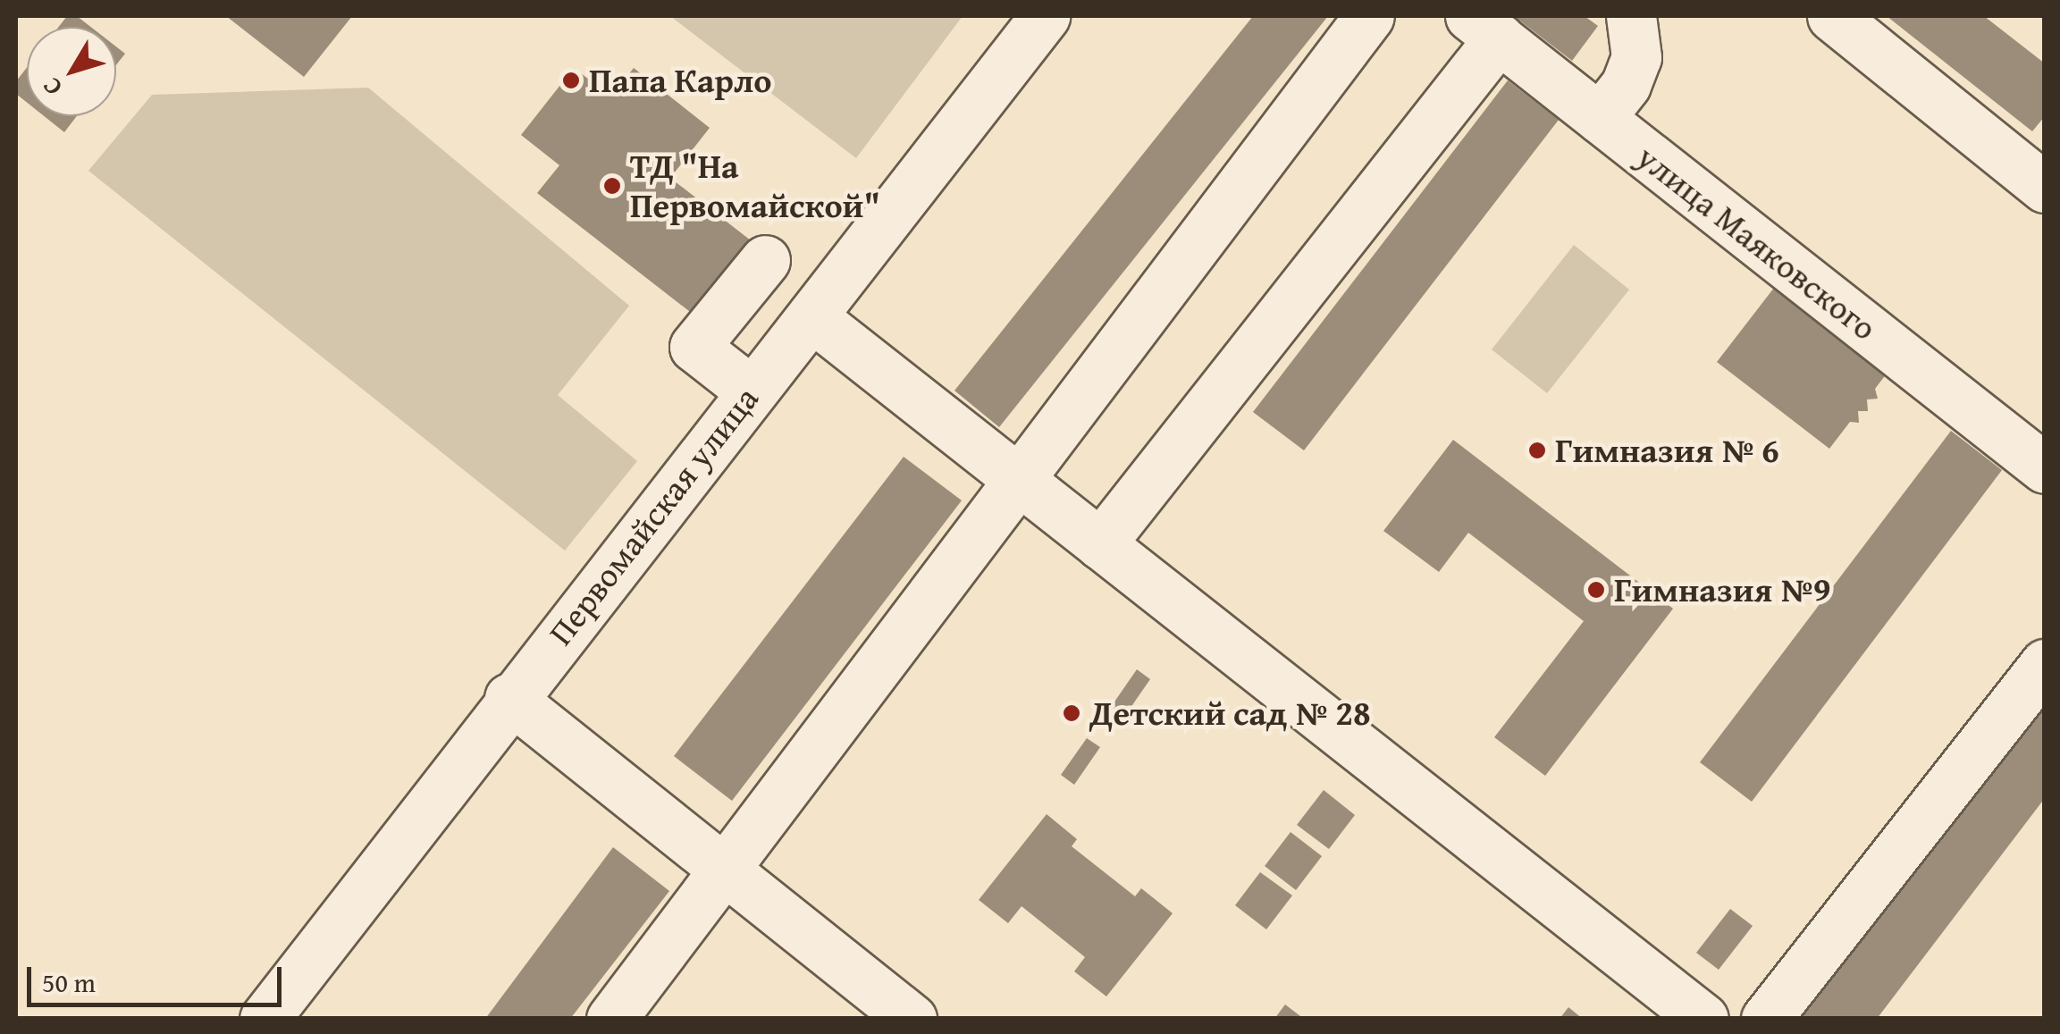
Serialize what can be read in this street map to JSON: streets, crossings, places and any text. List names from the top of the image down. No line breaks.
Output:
{"streets":{"street":["улица Маяковского","Первомайская улица"]},"places":["Папа Карло","ТД \"На Первомайской\"","Гимназия № 6","Гимназия №9","Детский сад № 28"],"scale_bar":"50 m","north":"bottom left"}
